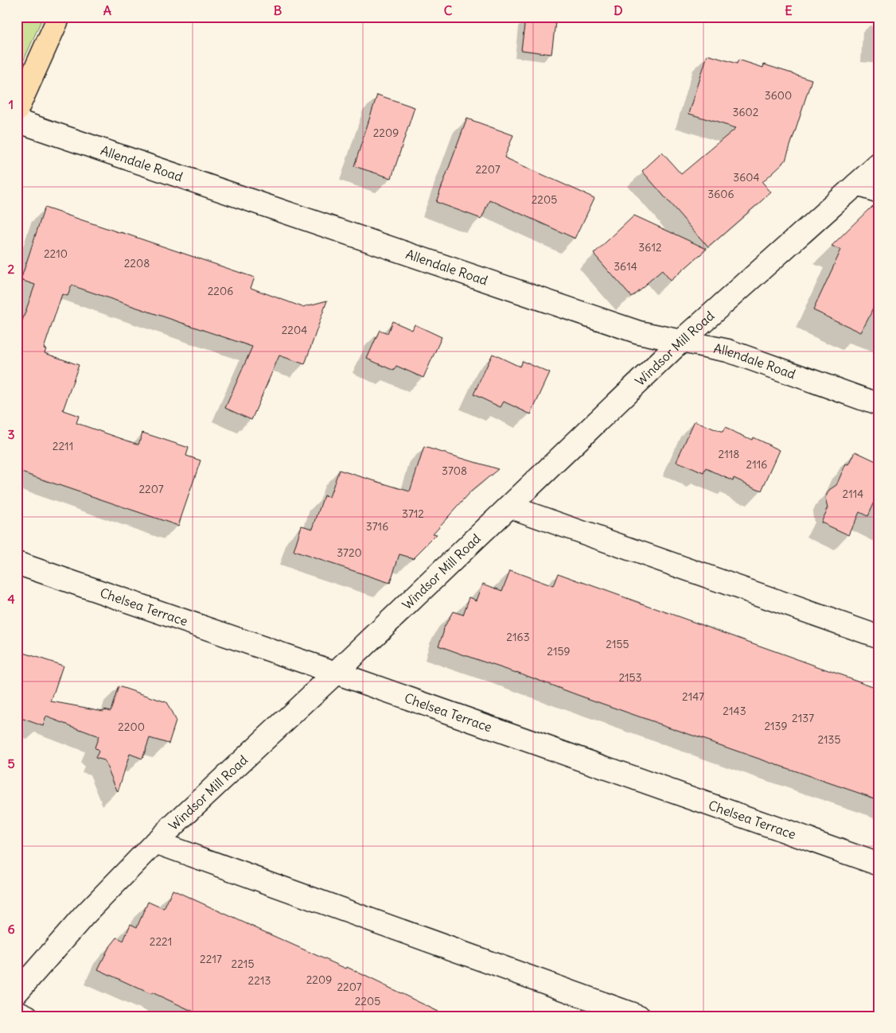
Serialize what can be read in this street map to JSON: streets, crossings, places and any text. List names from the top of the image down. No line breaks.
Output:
{"streets":{"street":["Allendale Road","Windsor Mill Road","Chelsea Terrace"]},"crossings":[["Allendale Road","Windsor Mill Road"],["Windsor Mill Road","Chelsea Terrace"]],"house_numbers":["3600","3602","2209","2207","3604","3606","2205","3612","2210","2208","3614","2206","2204","2211","2118","2116","3708","2207","2114","3712","3716","3720","2163","2155","2159","2153","2147","2143","2137","2139","2200","2135","2221","2217","2215","2209","2213","2207","2205"],"grid":{"columns":["A","B","C","D","E"],"rows":["1","2","3","4","5","6"]}}
